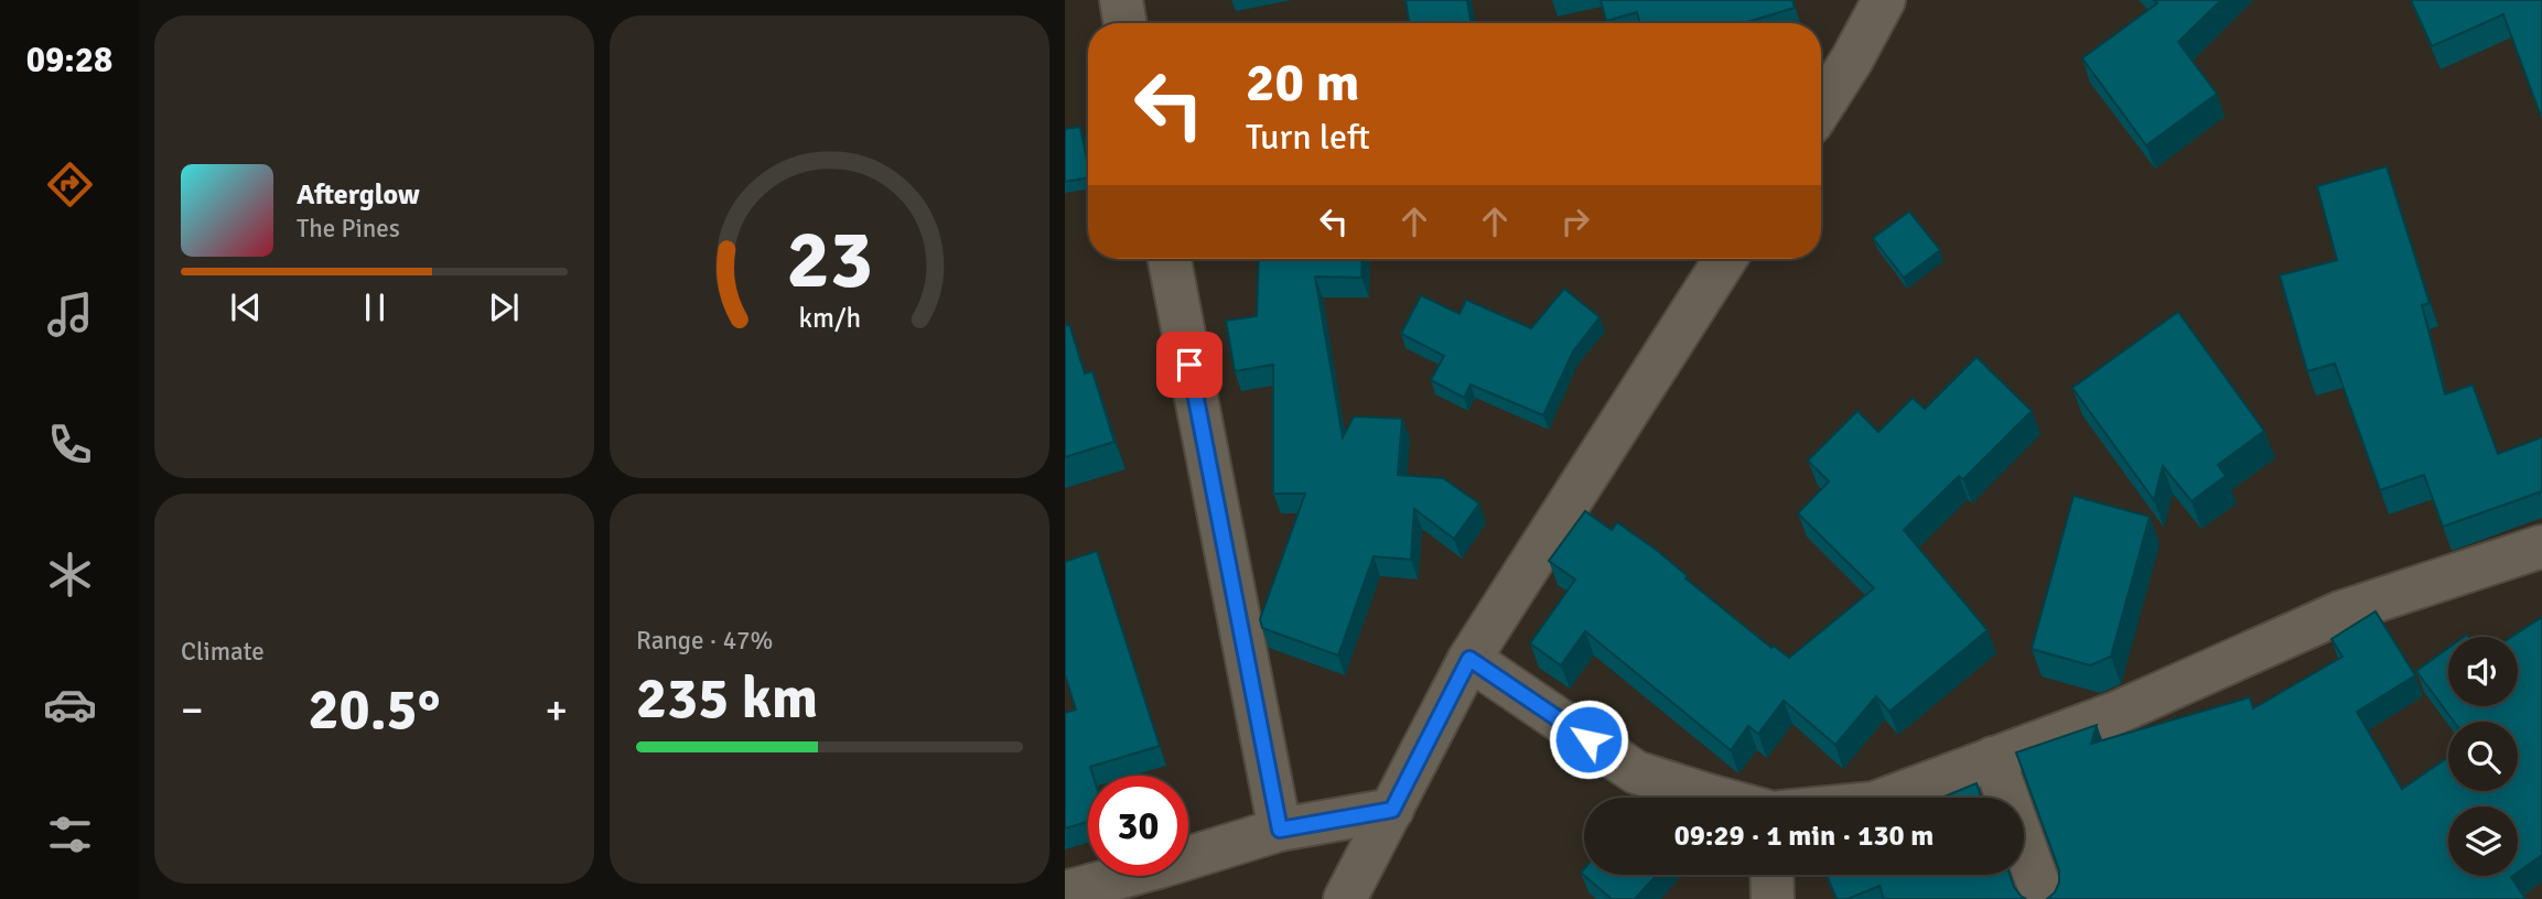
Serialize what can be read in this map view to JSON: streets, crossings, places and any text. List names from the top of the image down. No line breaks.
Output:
{"page":{"tabs":"09:28","turn":["20 m","Turn left"],"song":["Afterglow","The Pines"],"tile":["Climate",["Range · 47%","235 km"]],"heat":["−","20.5°","+"],"limit":"30","trip":"09:29 · 1 min · 130 m","gauge":["23","km/h"]}}
